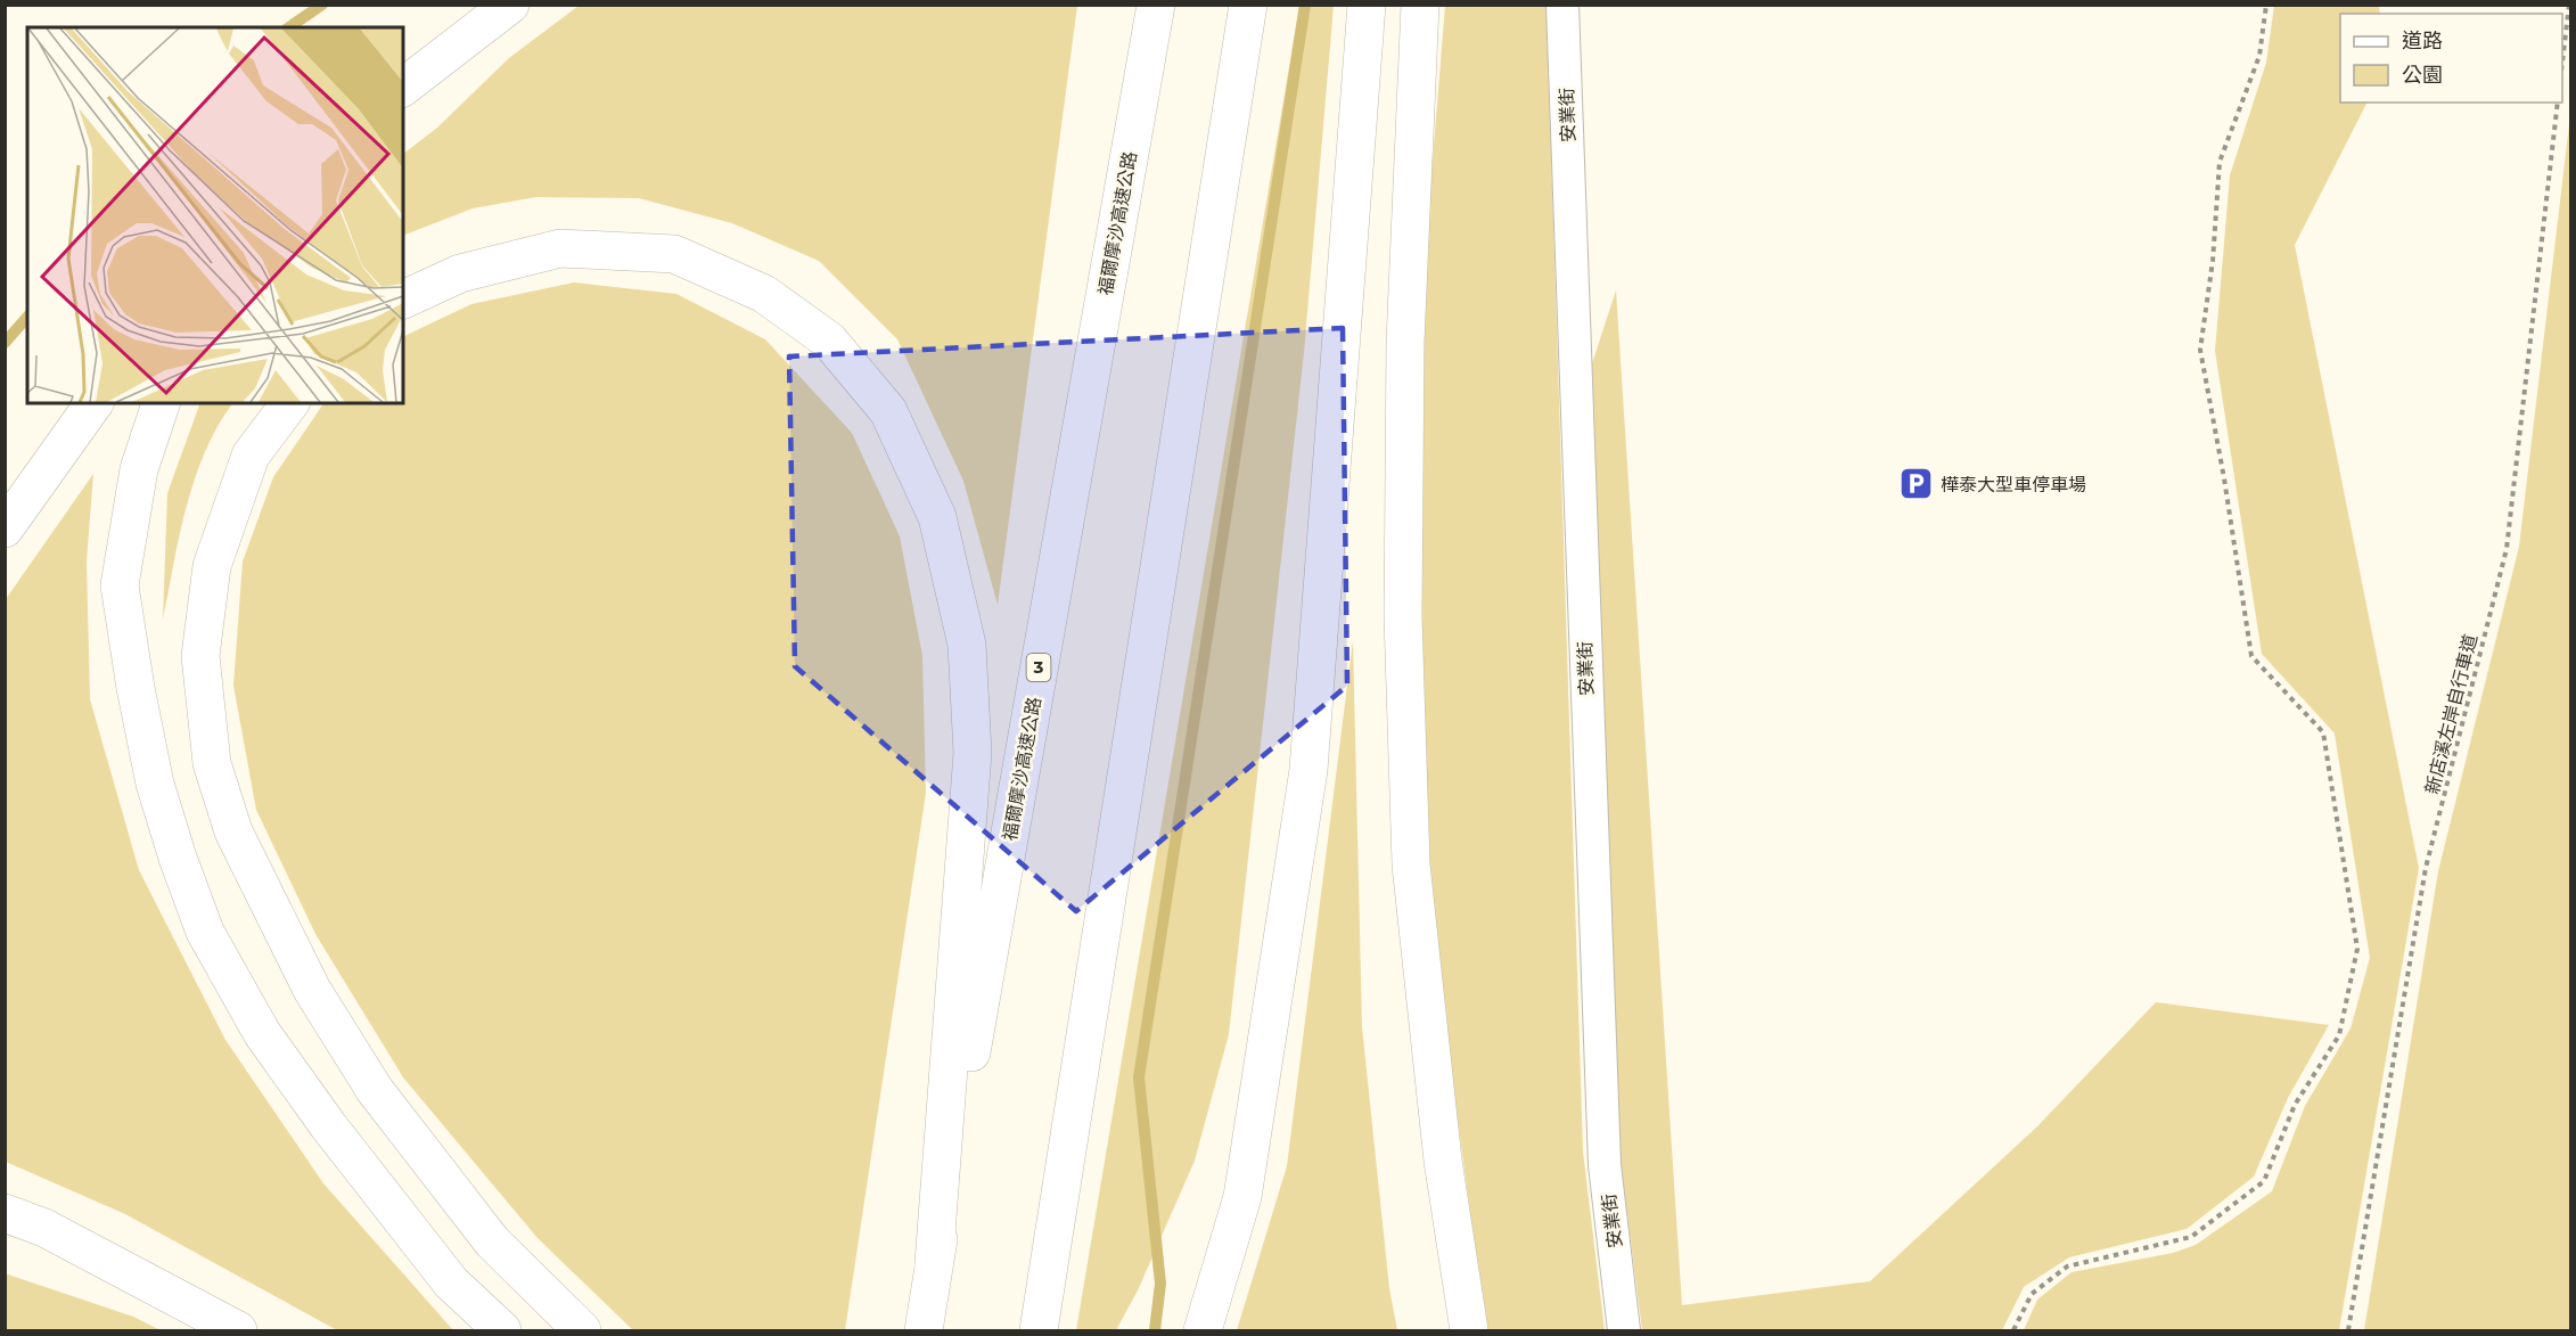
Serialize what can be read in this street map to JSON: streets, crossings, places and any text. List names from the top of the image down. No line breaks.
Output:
{"streets":{"highway":["福爾摩沙高速公路","3"],"street":["安業街"],"path":["新店溪左岸自行車道"]},"places":{"parking":["樺泰大型車停車場"]},"legend":["道路","公園"]}
